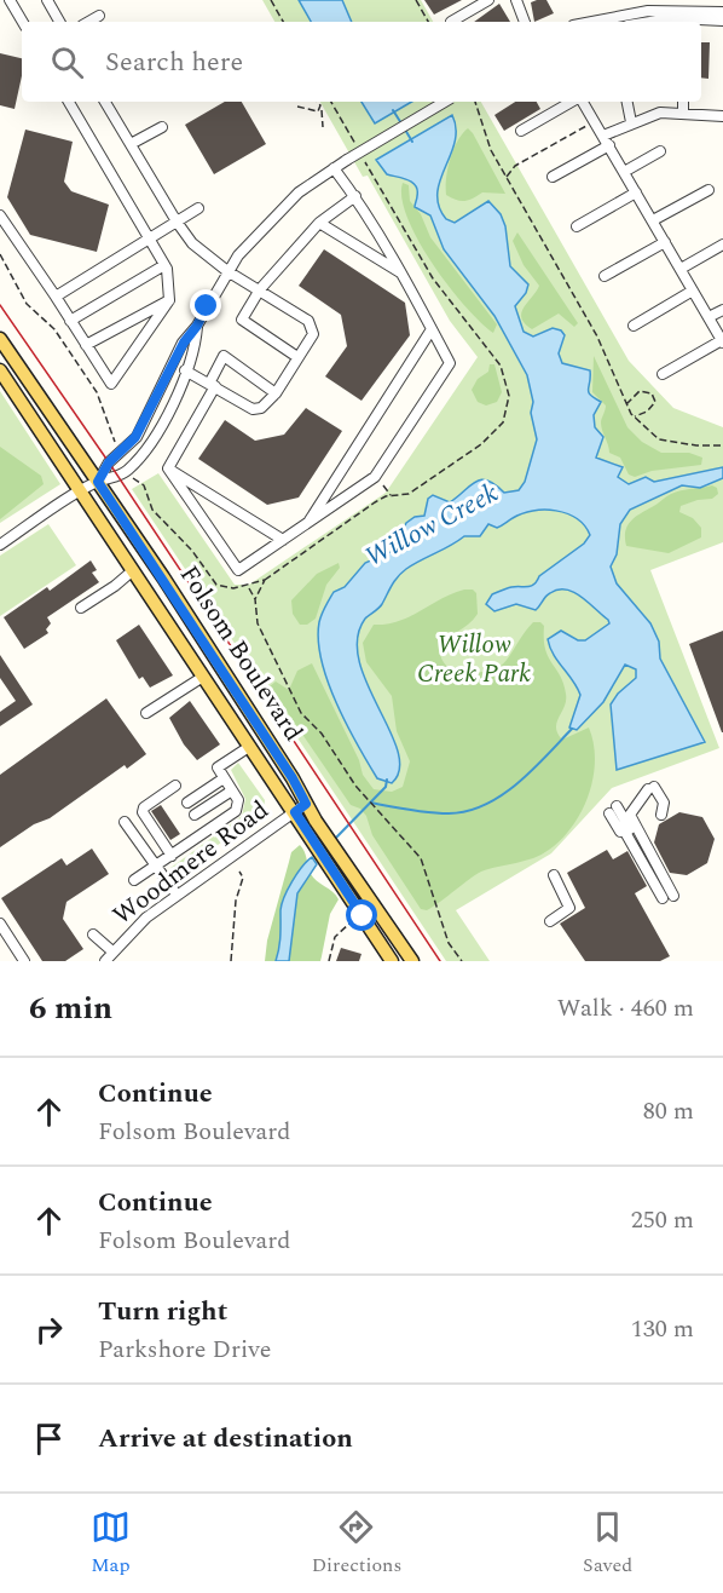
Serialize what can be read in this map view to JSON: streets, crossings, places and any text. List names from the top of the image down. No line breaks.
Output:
{"streets":{"main road":["Folsom Boulevard"],"street":["Woodmere Road"]},"crossings":[["Folsom Boulevard","Woodmere Road"]],"water":["Willow Creek"],"parks":["Willow Creek Park"],"page":{"search":"Search here","heading":["6 min","Walk · 460 m"],"list":[["Continue","Folsom Boulevard","80 m"],["Continue","Folsom Boulevard","250 m"],["Turn right","Parkshore Drive","130 m"],"Arrive at destination"],"nav":["Map","Directions","Saved"]}}
